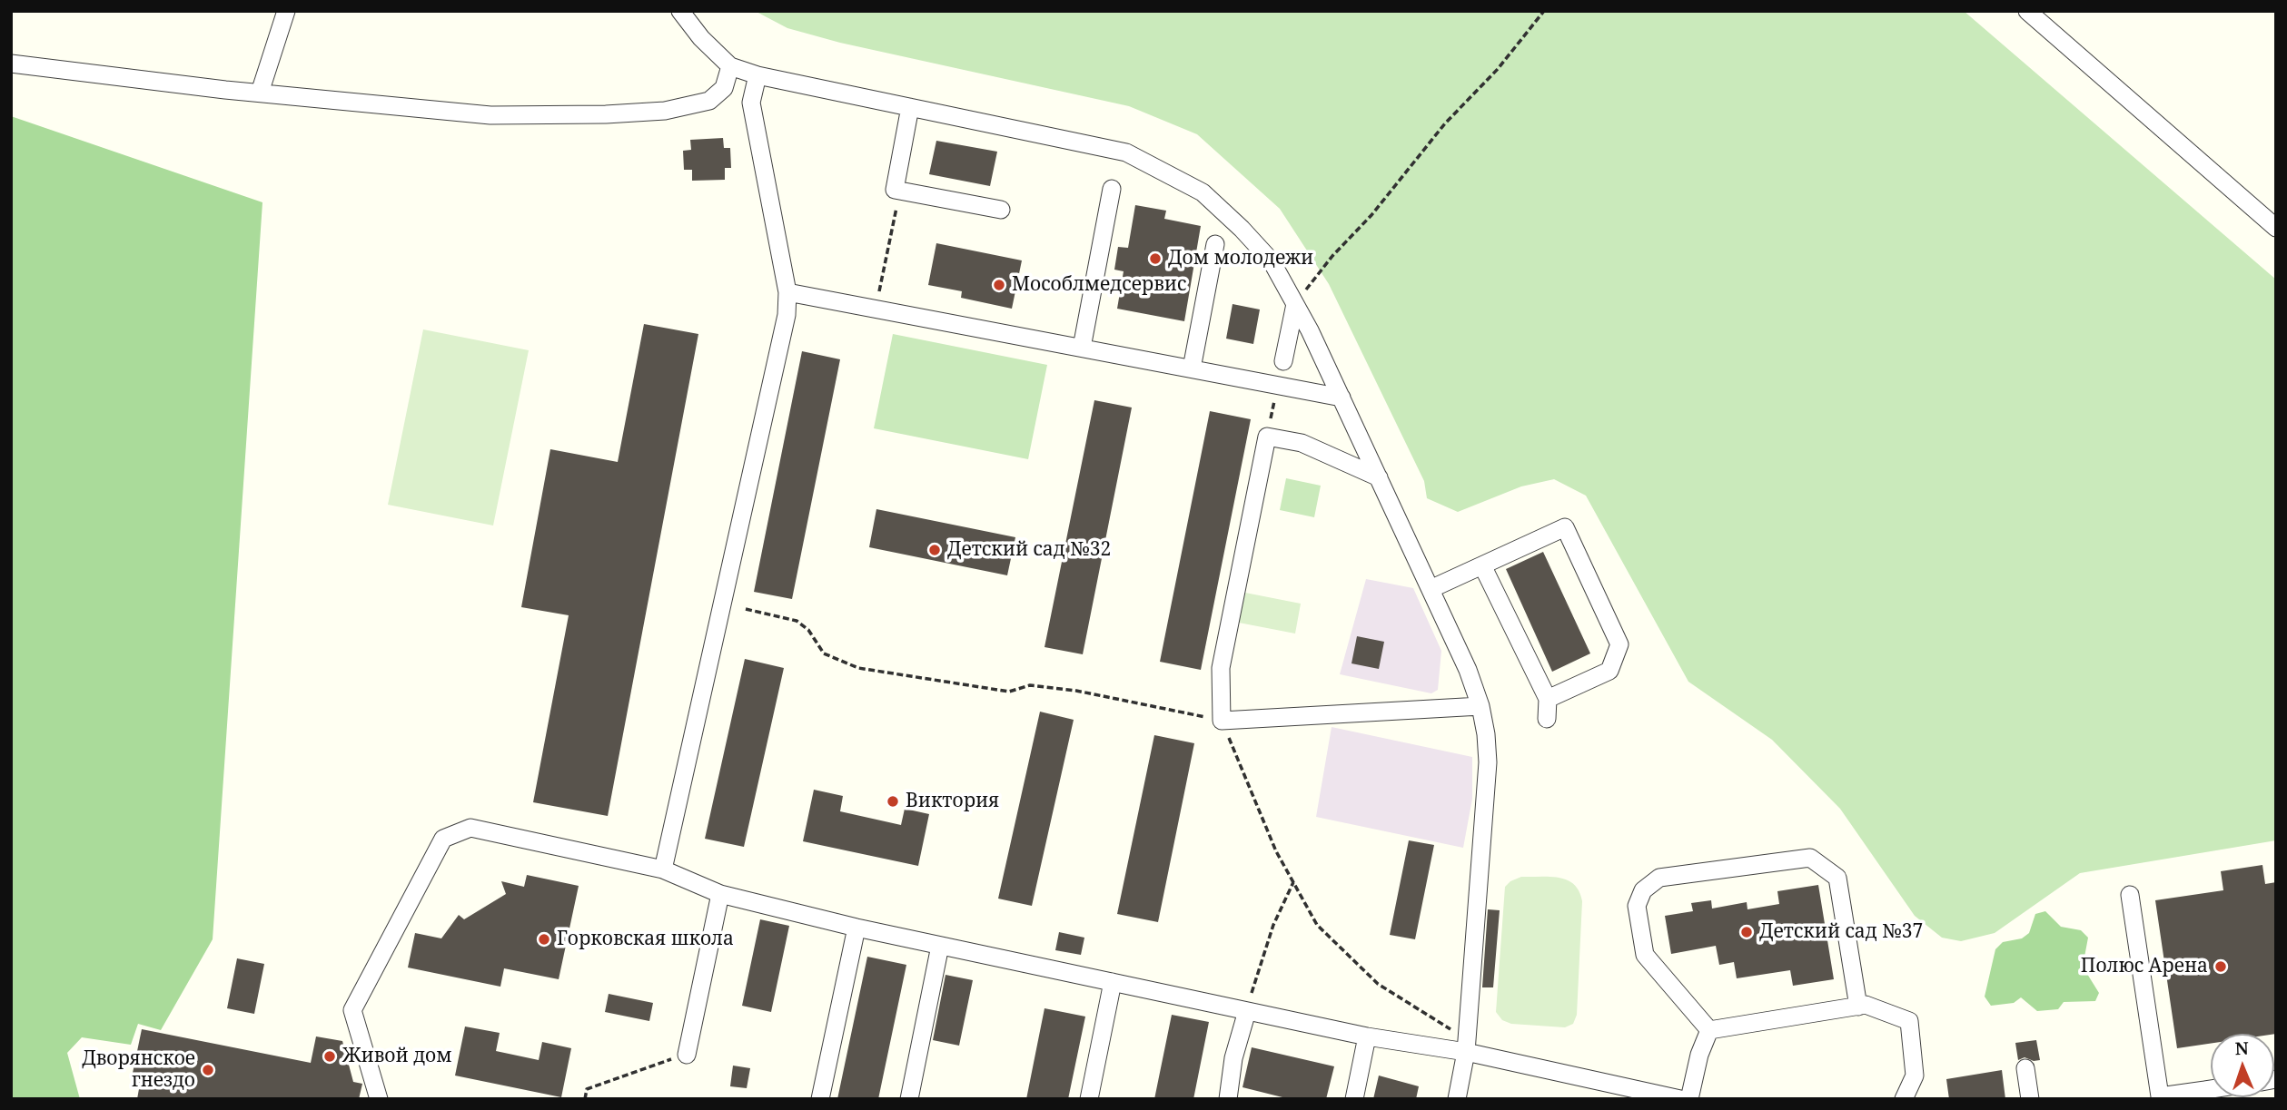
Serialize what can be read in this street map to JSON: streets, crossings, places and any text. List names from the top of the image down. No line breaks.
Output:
{"places":["Дом молодежи","Мособлмедсервис","Детский сад №32","Виктория","Детский сад №37","Горковская школа","Полюс Арена","Живой дом","Дворянское гнездо"],"north":"top"}
